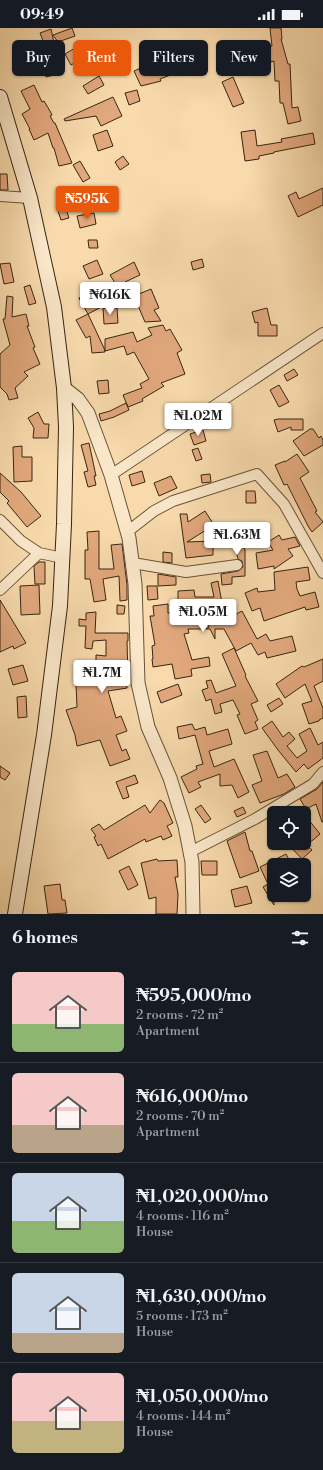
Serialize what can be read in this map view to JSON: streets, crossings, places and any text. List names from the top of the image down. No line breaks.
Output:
{"page":{"status":"09:49","chip":["Buy","Rent","Filters","New"],"price":["₦595K","₦616K","₦1.02M","₦1.63M","₦1.05M","₦1.7M"],"heading":"6 homes","list":[{"name":"₦595,000/mo","note":"2 rooms · 72 m² · Apartment"},{"name":"₦616,000/mo","note":"2 rooms · 70 m² · Apartment"},{"name":"₦1,020,000/mo","note":"4 rooms · 116 m² · House"},{"name":"₦1,630,000/mo","note":"5 rooms · 173 m² · House"},{"name":"₦1,050,000/mo","note":"4 rooms · 144 m² · House"}]}}
